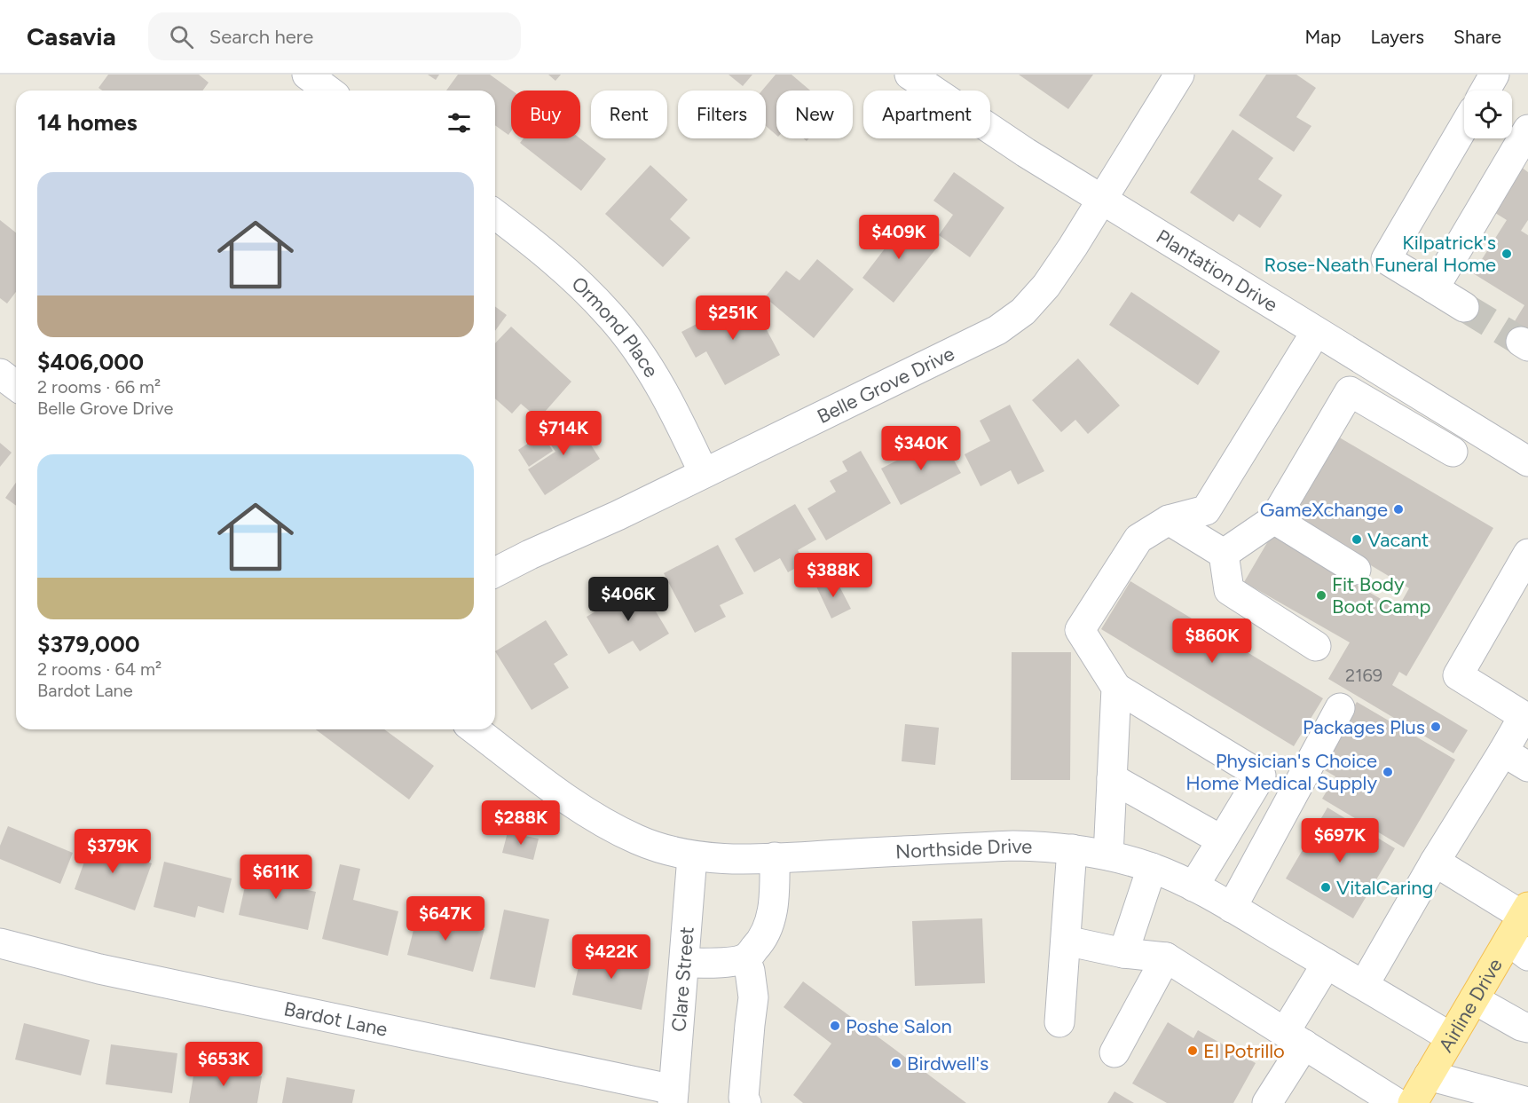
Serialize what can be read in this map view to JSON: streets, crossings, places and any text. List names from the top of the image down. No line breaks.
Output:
{"streets":{"main road":["Airline Drive"],"street":["Plantation Drive","Ormond Place","Belle Grove Drive","Northside Drive","Clare Street","Bardot Lane"]},"crossings":[["Plantation Drive","Belle Grove Drive"],["Ormond Place","Belle Grove Drive"],["Northside Drive","Clare Street"],["Northside Drive","Airline Drive"],["Clare Street","Bardot Lane"]],"places":["Kilpatrick's Rose-Neath Funeral Home","GameXchange","Vacant","Fit Body Boot Camp","Packages Plus","Physician's Choice Home Medical Supply","VitalCaring","Poshe Salon","El Potrillo","Birdwell's"],"house_numbers":["2169"],"page":{"header":"Casavia","search":"Search here","nav":["Map","Layers","Share"],"chip":["Buy","Rent","Filters","New","Apartment"],"heading":"14 homes","list":[{"name":"$406,000","note":"2 rooms · 66 m² · Belle Grove Drive"},{"name":"$379,000","note":"2 rooms · 64 m² · Bardot Lane"}],"price":["$409K","$251K","$714K","$340K","$388K","$406K","$860K","$288K","$697K","$379K","$611K","$647K","$422K","$653K"]}}
